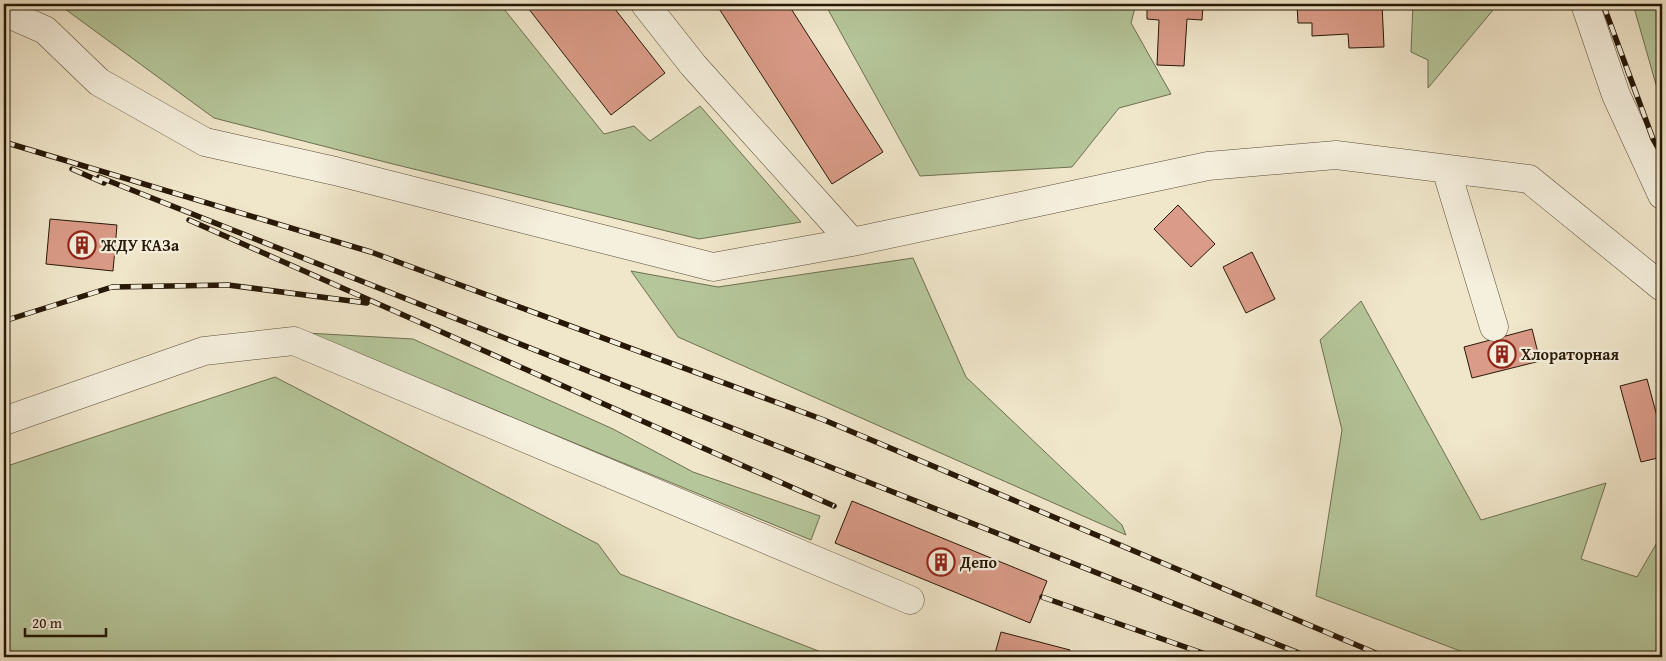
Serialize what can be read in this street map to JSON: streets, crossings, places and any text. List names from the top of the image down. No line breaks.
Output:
{"places":{"building":["ЖДУ КАЗа","Хлораторная","Депо"]},"scale_bar":"20 m"}
